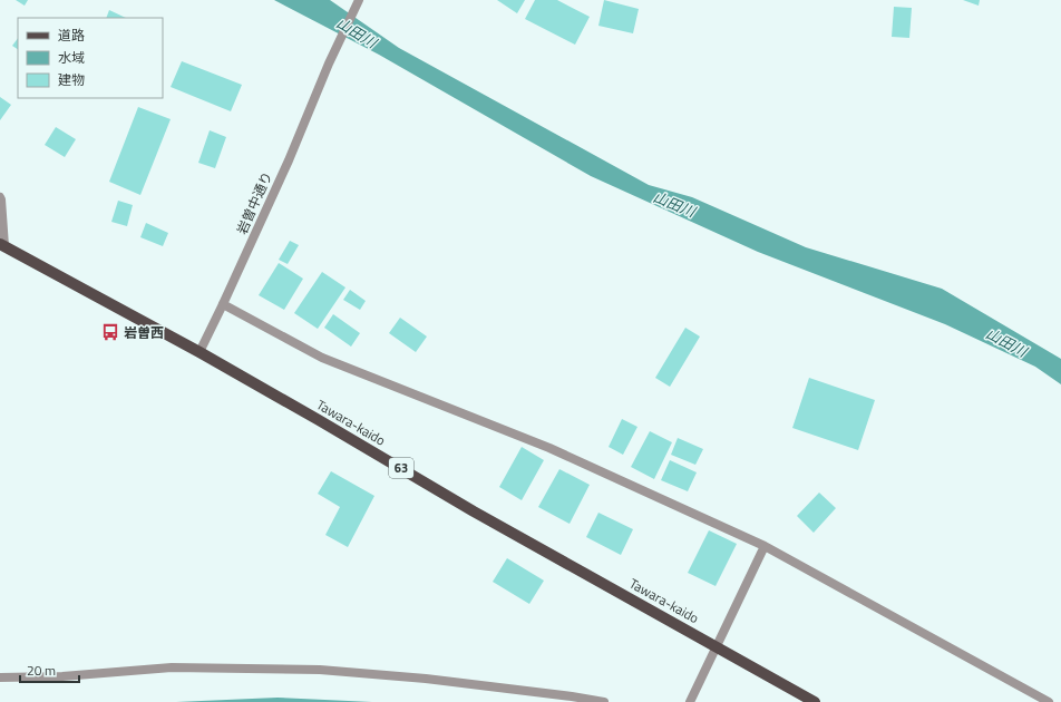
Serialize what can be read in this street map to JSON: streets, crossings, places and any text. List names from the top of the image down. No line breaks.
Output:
{"streets":{"main road":["Tawara-kaido","63"],"street":["岩曽中通り"]},"crossings":[["岩曽中通り","Tawara-kaido"]],"water":["山田川"],"places":{"bus stop":["岩曽西"]},"legend":["道路","水域","建物"],"scale_bar":"20 m"}
